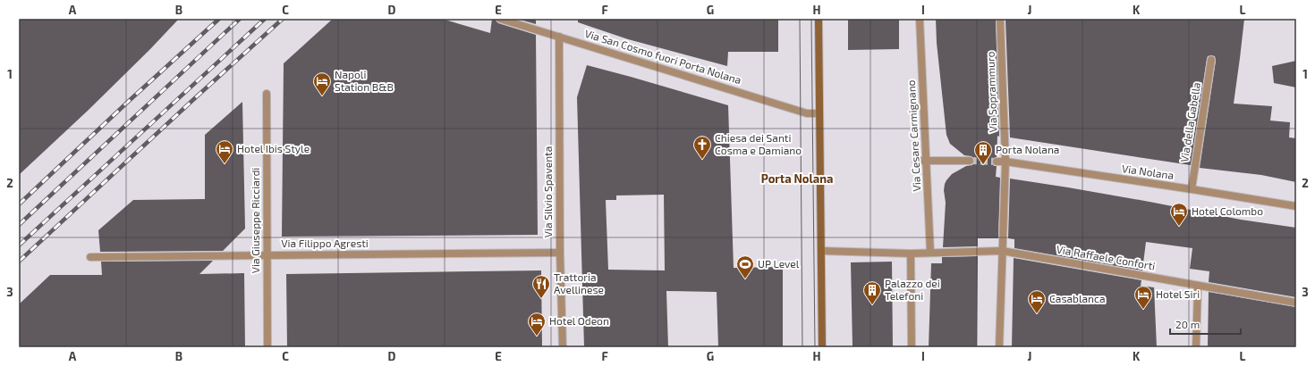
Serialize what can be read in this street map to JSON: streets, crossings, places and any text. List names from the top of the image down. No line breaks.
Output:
{"streets":{"street":["Via San Cosmo fuori Porta Nolana","Via Soprammuro","Via della Gabella","Via Cesare Carmignano","Via Nolana","Via Silvio Spaventa","Via Giuseppe Ricciardi","Via Filippo Agresti","Via Raffaele Conforti"]},"crossings":[["Via San Cosmo fuori Porta Nolana","Via Silvio Spaventa"],["Via Soprammuro","Via Nolana"],["Via Soprammuro","Via Raffaele Conforti"],["Via della Gabella","Via Nolana"],["Via Cesare Carmignano","Via Raffaele Conforti"],["Via Silvio Spaventa","Via Filippo Agresti"],["Via Giuseppe Ricciardi","Via Filippo Agresti"]],"districts":["Porta Nolana"],"places":{"hotel":["Napoli Station B&B","Hotel Ibis Style","Hotel Colombo","Hotel Siri","Casablanca","Hotel Odeon"],"church":["Chiesa dei Santi Cosma e Damiano"],"building":["Porta Nolana","Palazzo dei Telefoni"],"sports":["UP Level"],"restaurant":["Trattoria Avellinese"]},"scale_bar":"20 m","grid":{"columns":["A","B","C","D","E","F","G","H","I","J","K","L"],"rows":["1","2","3"]}}
